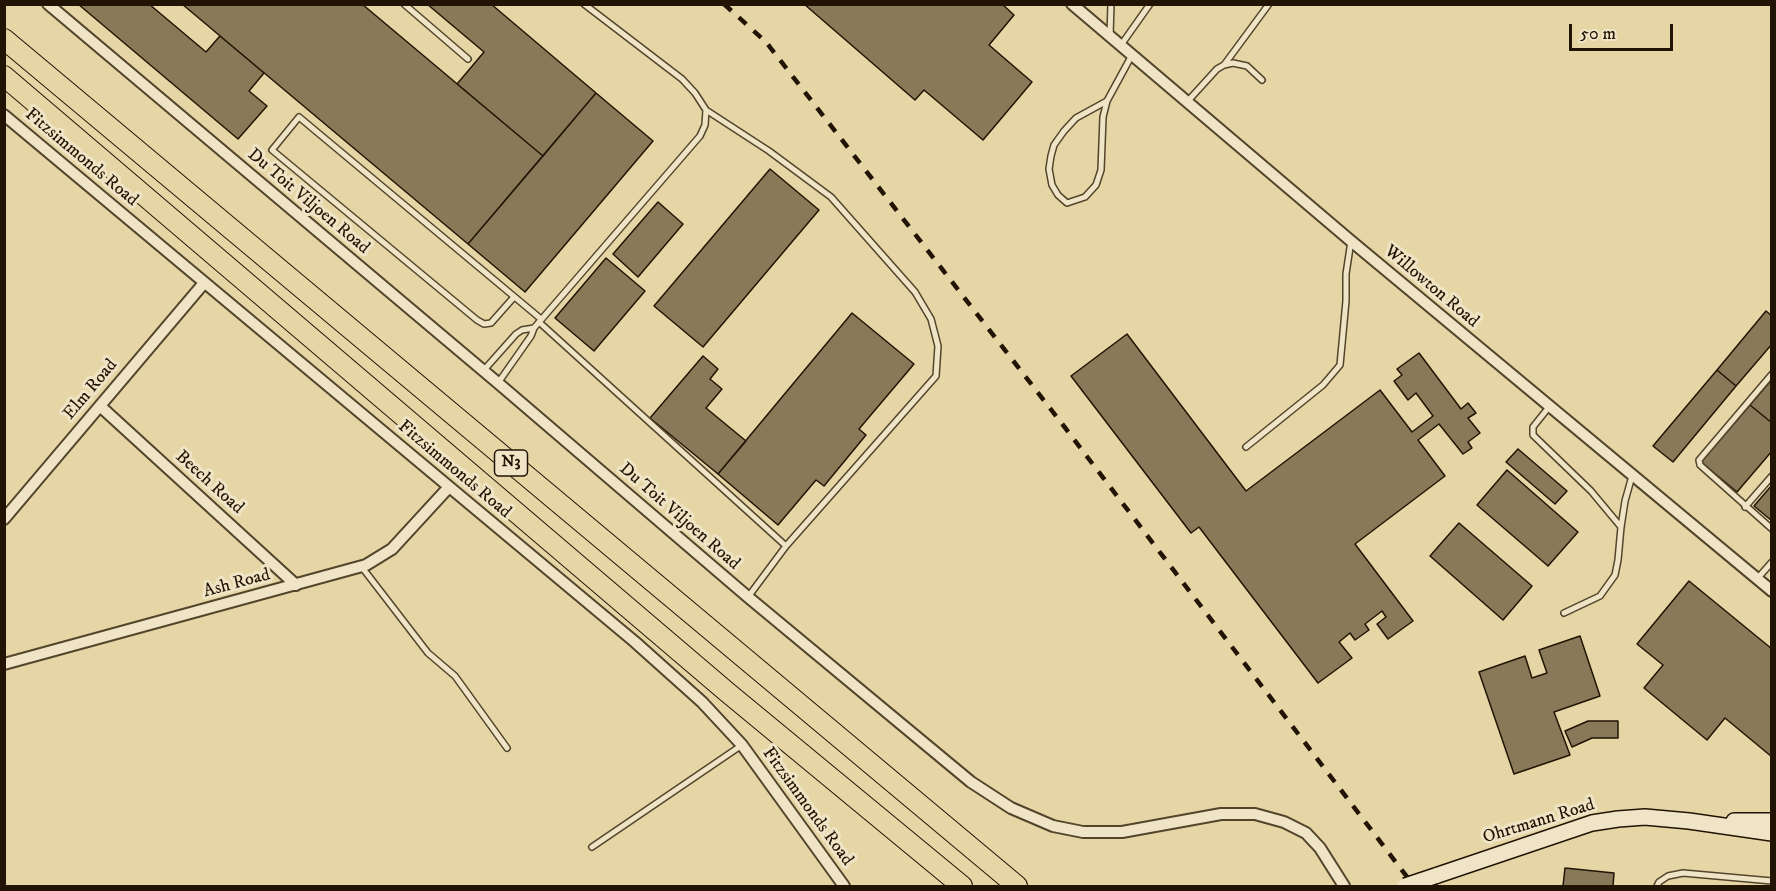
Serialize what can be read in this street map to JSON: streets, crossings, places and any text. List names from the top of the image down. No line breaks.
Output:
{"streets":{"highway":["N3"],"main road":["Ohrtmann Road"],"street":["Fitzsimmonds Road","Du Toit Viljoen Road","Willowton Road","Elm Road","Beech Road","Ash Road"]},"crossings":[["Fitzsimmonds Road","Elm Road"],["Fitzsimmonds Road","Ash Road"],["Elm Road","Beech Road"],["Beech Road","Ash Road"]],"scale_bar":"50 m"}
